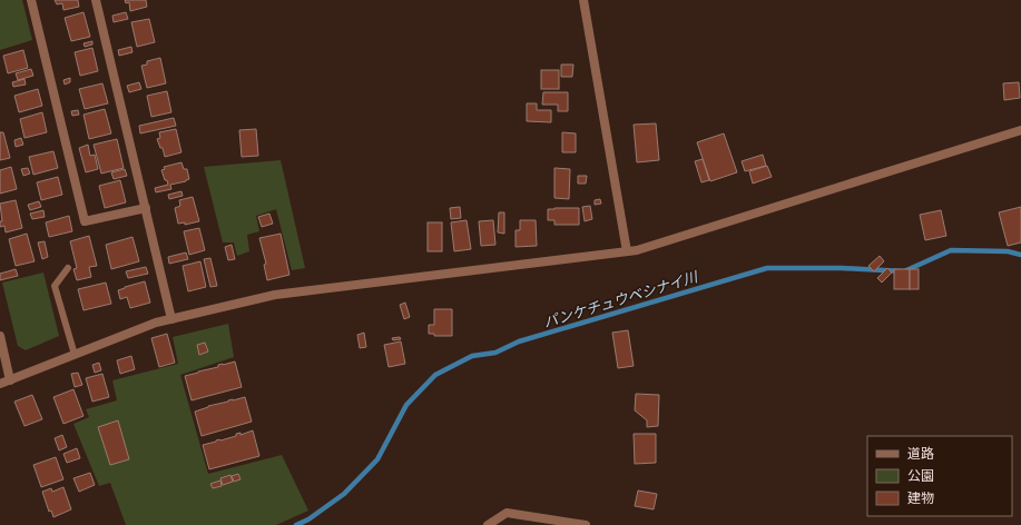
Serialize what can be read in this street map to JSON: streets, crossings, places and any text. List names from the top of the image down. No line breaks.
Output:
{"water":["パンケチュウベシナイ川"],"legend":["道路","公園","建物"]}
